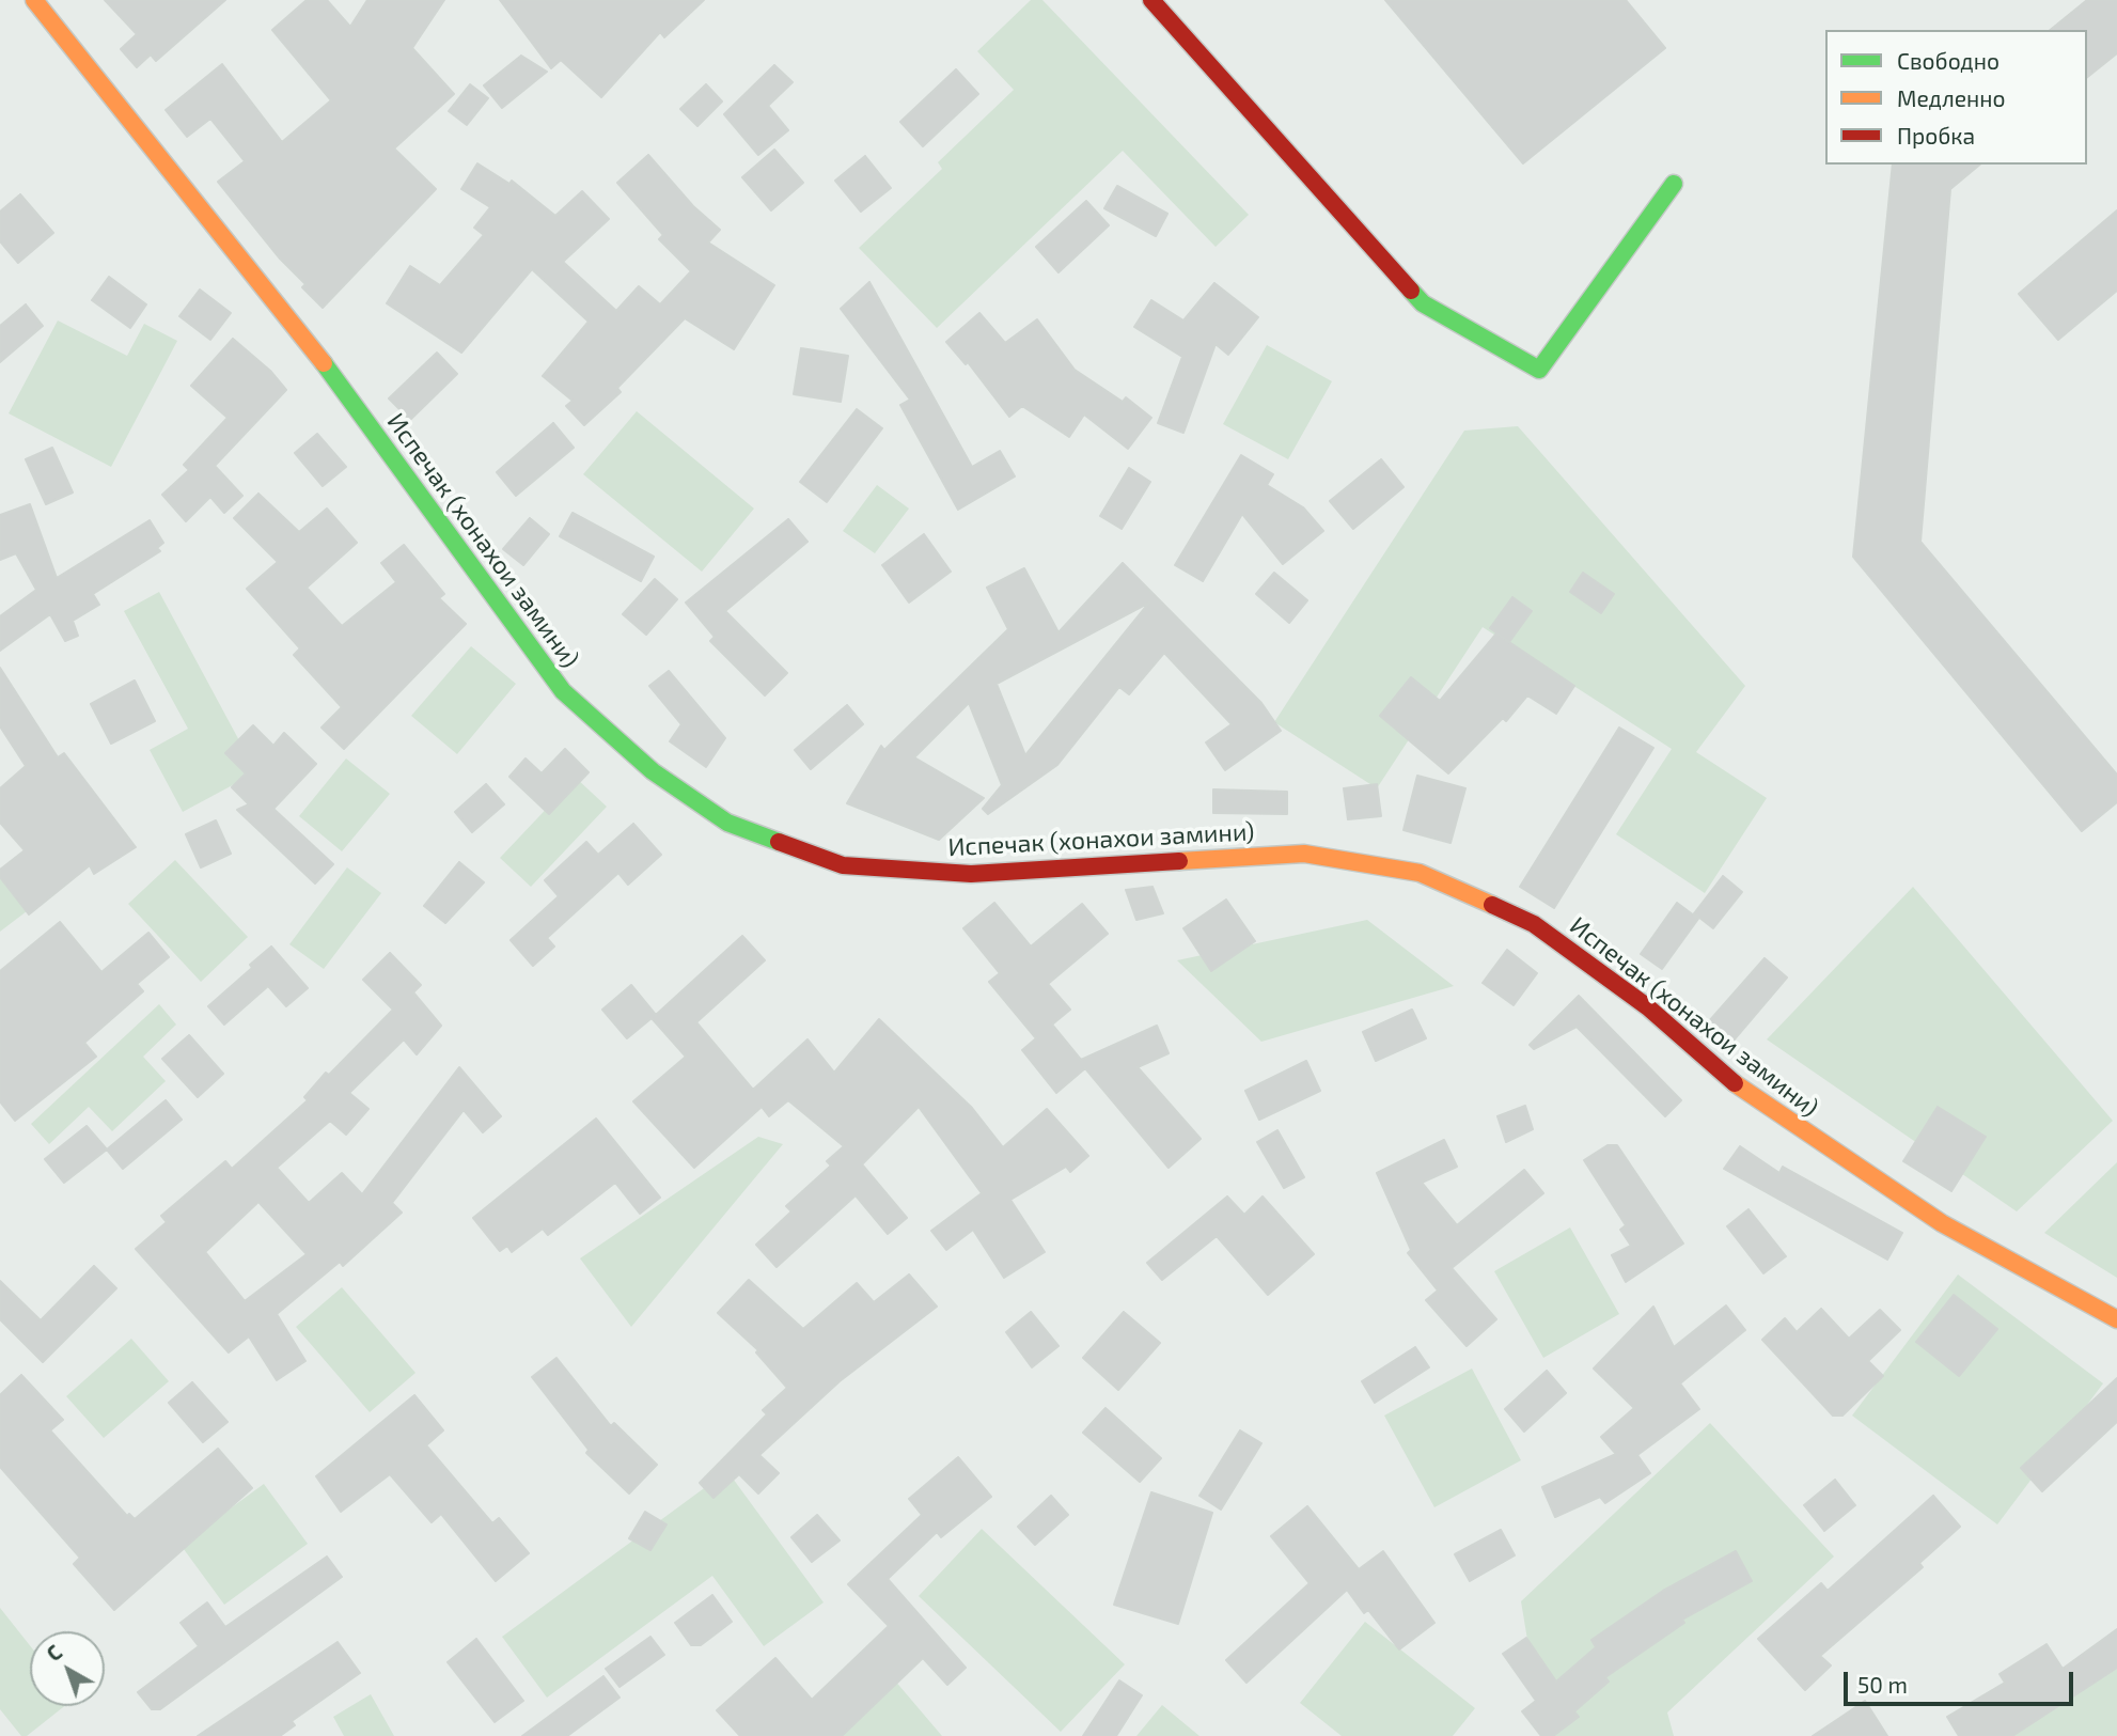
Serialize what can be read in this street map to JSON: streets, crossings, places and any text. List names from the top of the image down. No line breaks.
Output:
{"streets":{"street":["Испечак (хонахои замини)"]},"legend":["Свободно","Медленно","Пробка"],"scale_bar":"50 m","north":"top left"}
